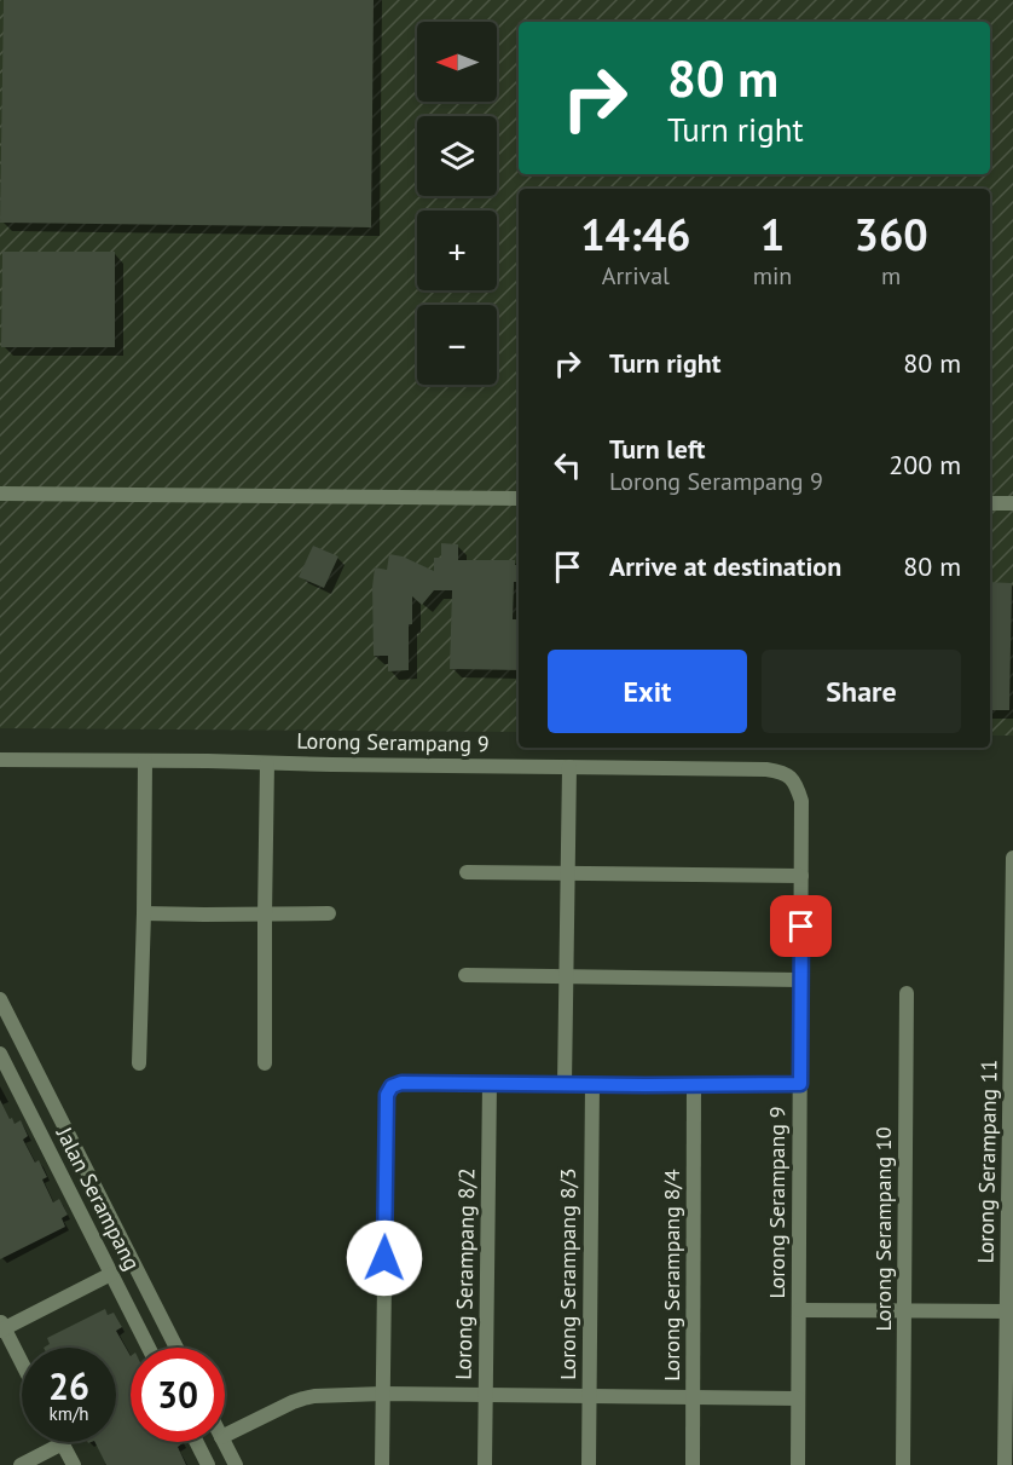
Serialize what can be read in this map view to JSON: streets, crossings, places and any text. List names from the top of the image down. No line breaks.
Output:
{"streets":{"street":["Lorong Serampang 9","Lorong Serampang 11","Jalan Serampang","Lorong Serampang 10","Lorong Serampang 8/2","Lorong Serampang 8/3","Lorong Serampang 8/4"]},"north":"left","page":{"map_buttons":["+","−"],"turn":["80 m","Turn right"],"eta":["14:46","Arrival","1","min","360","m"],"list":[{"name":"Turn right","value":"80 m"},{"name":"Turn left","note":"Lorong Serampang 9","value":"200 m"},{"name":"Arrive at destination","value":"80 m"}],"buttons":["Exit","Share"],"speed":"26 km/h","limit":"30"}}
